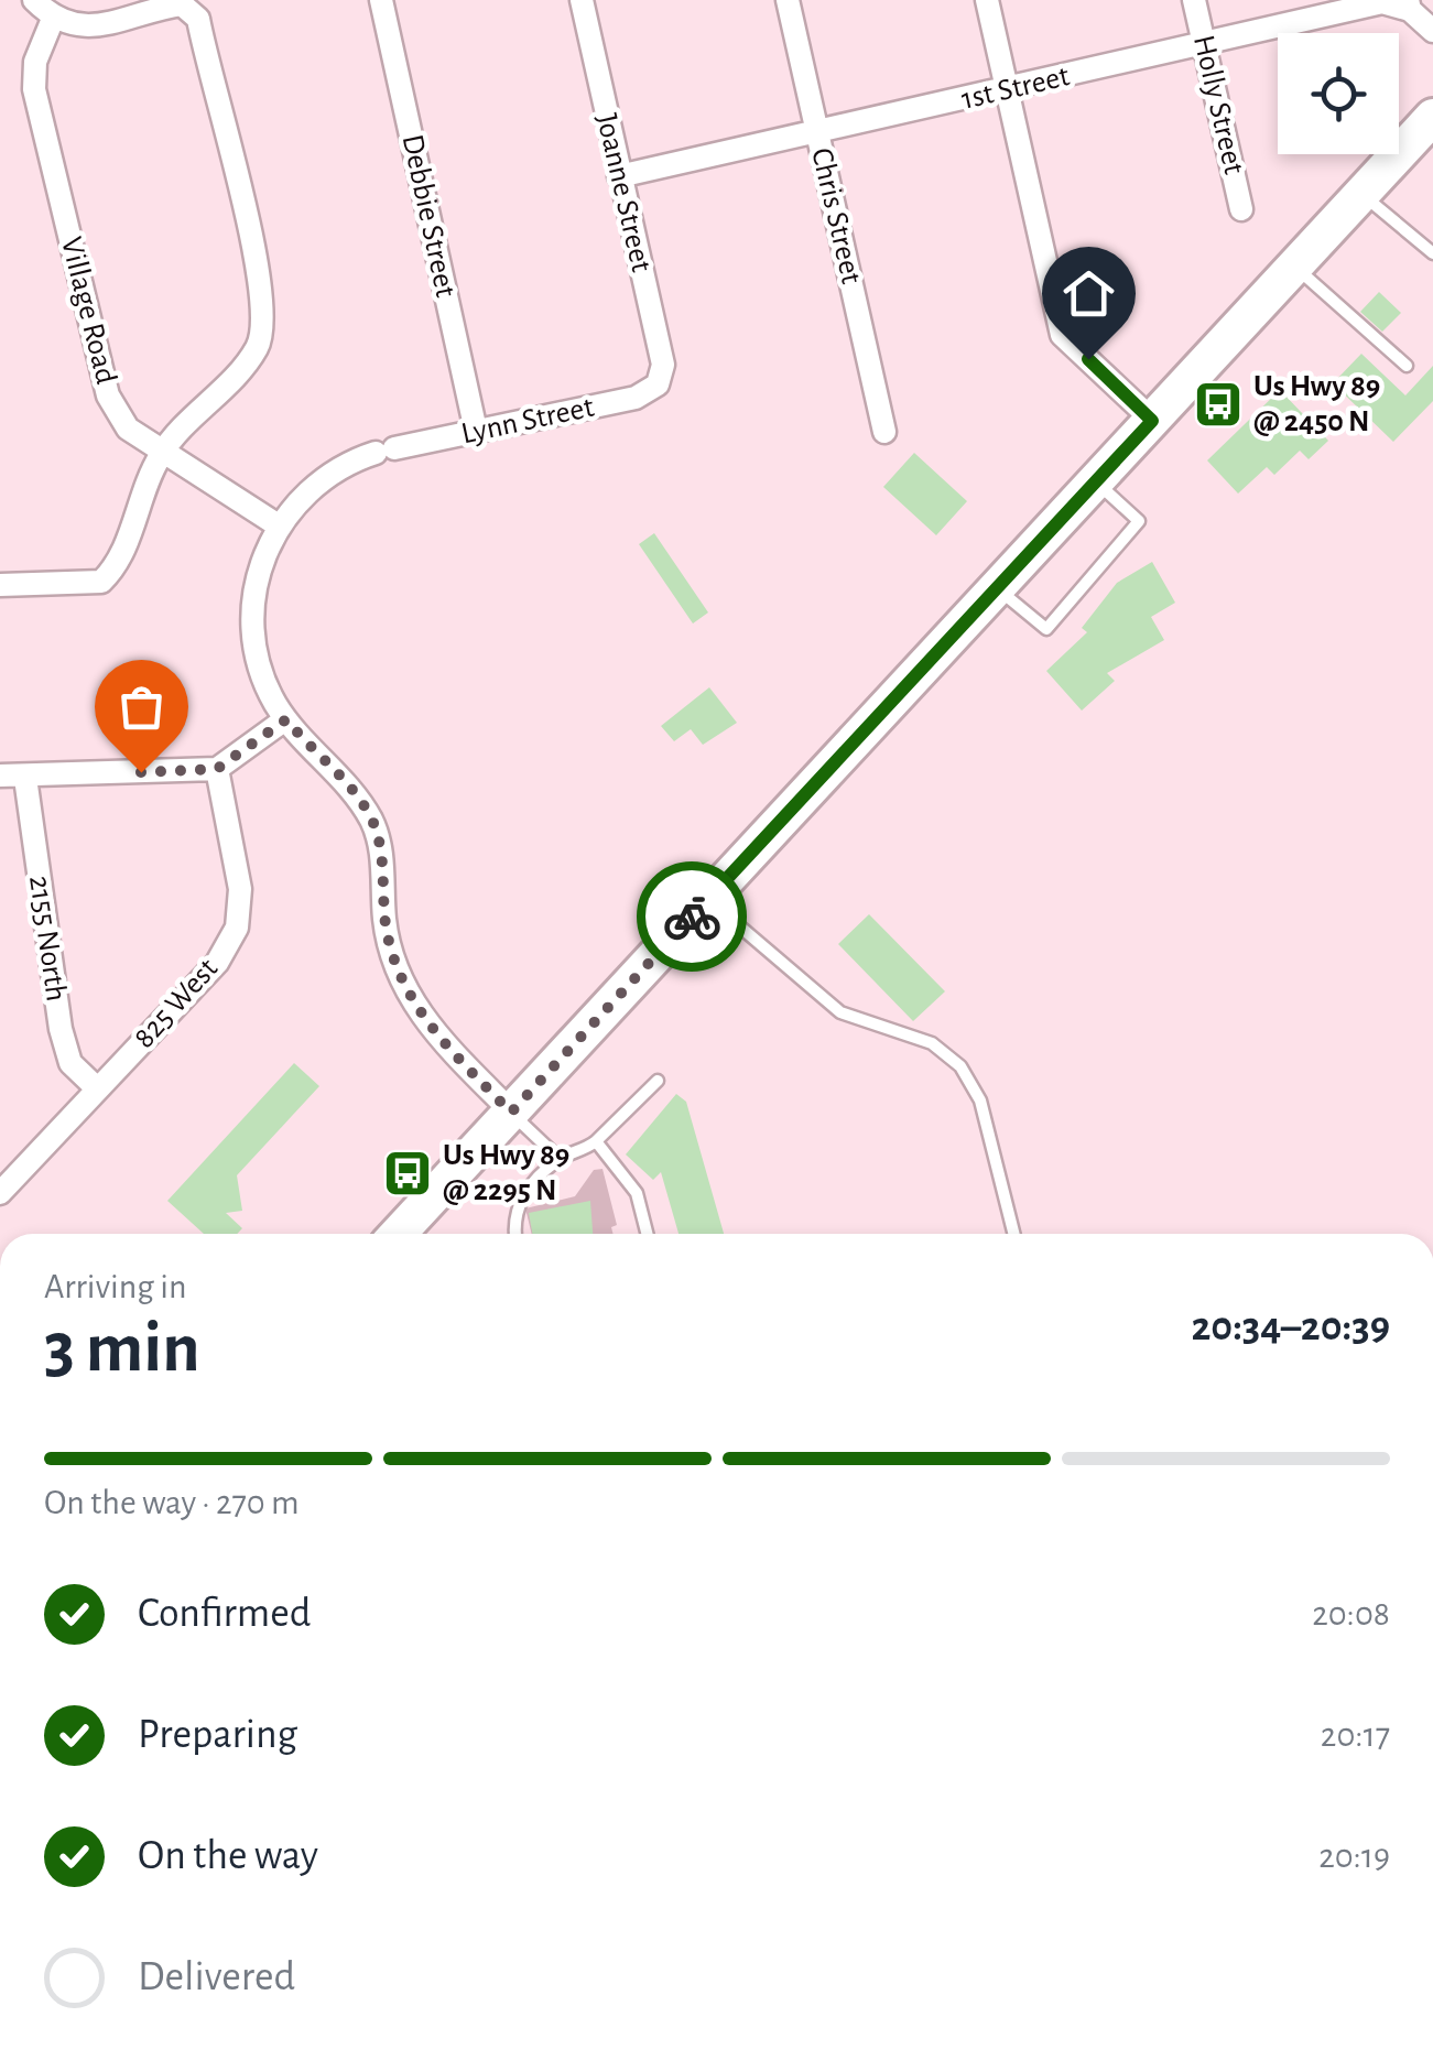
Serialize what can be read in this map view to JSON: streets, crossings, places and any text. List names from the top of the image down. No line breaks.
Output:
{"streets":{"street":["1st Street","Holly Street","Joanne Street","Debbie Street","Chris Street","Village Road","Lynn Street","2155 North","825 West"]},"crossings":[["1st Street","Holly Street"],["1st Street","Joanne Street"],["1st Street","Chris Street"],["Joanne Street","Lynn Street"],["Debbie Street","Lynn Street"],["Village Road","Lynn Street"],["2155 North","825 West"]],"places":{"bus stop":["Us Hwy 89 @ 2450 N","Us Hwy 89 @ 2295 N"]},"page":{"heading":["3 min","Arriving in","20:34–20:39"],"bar":"On the way · 270 m","list":[["Confirmed","20:08"],["Preparing","20:17"],["On the way","20:19"],"Delivered"]}}
